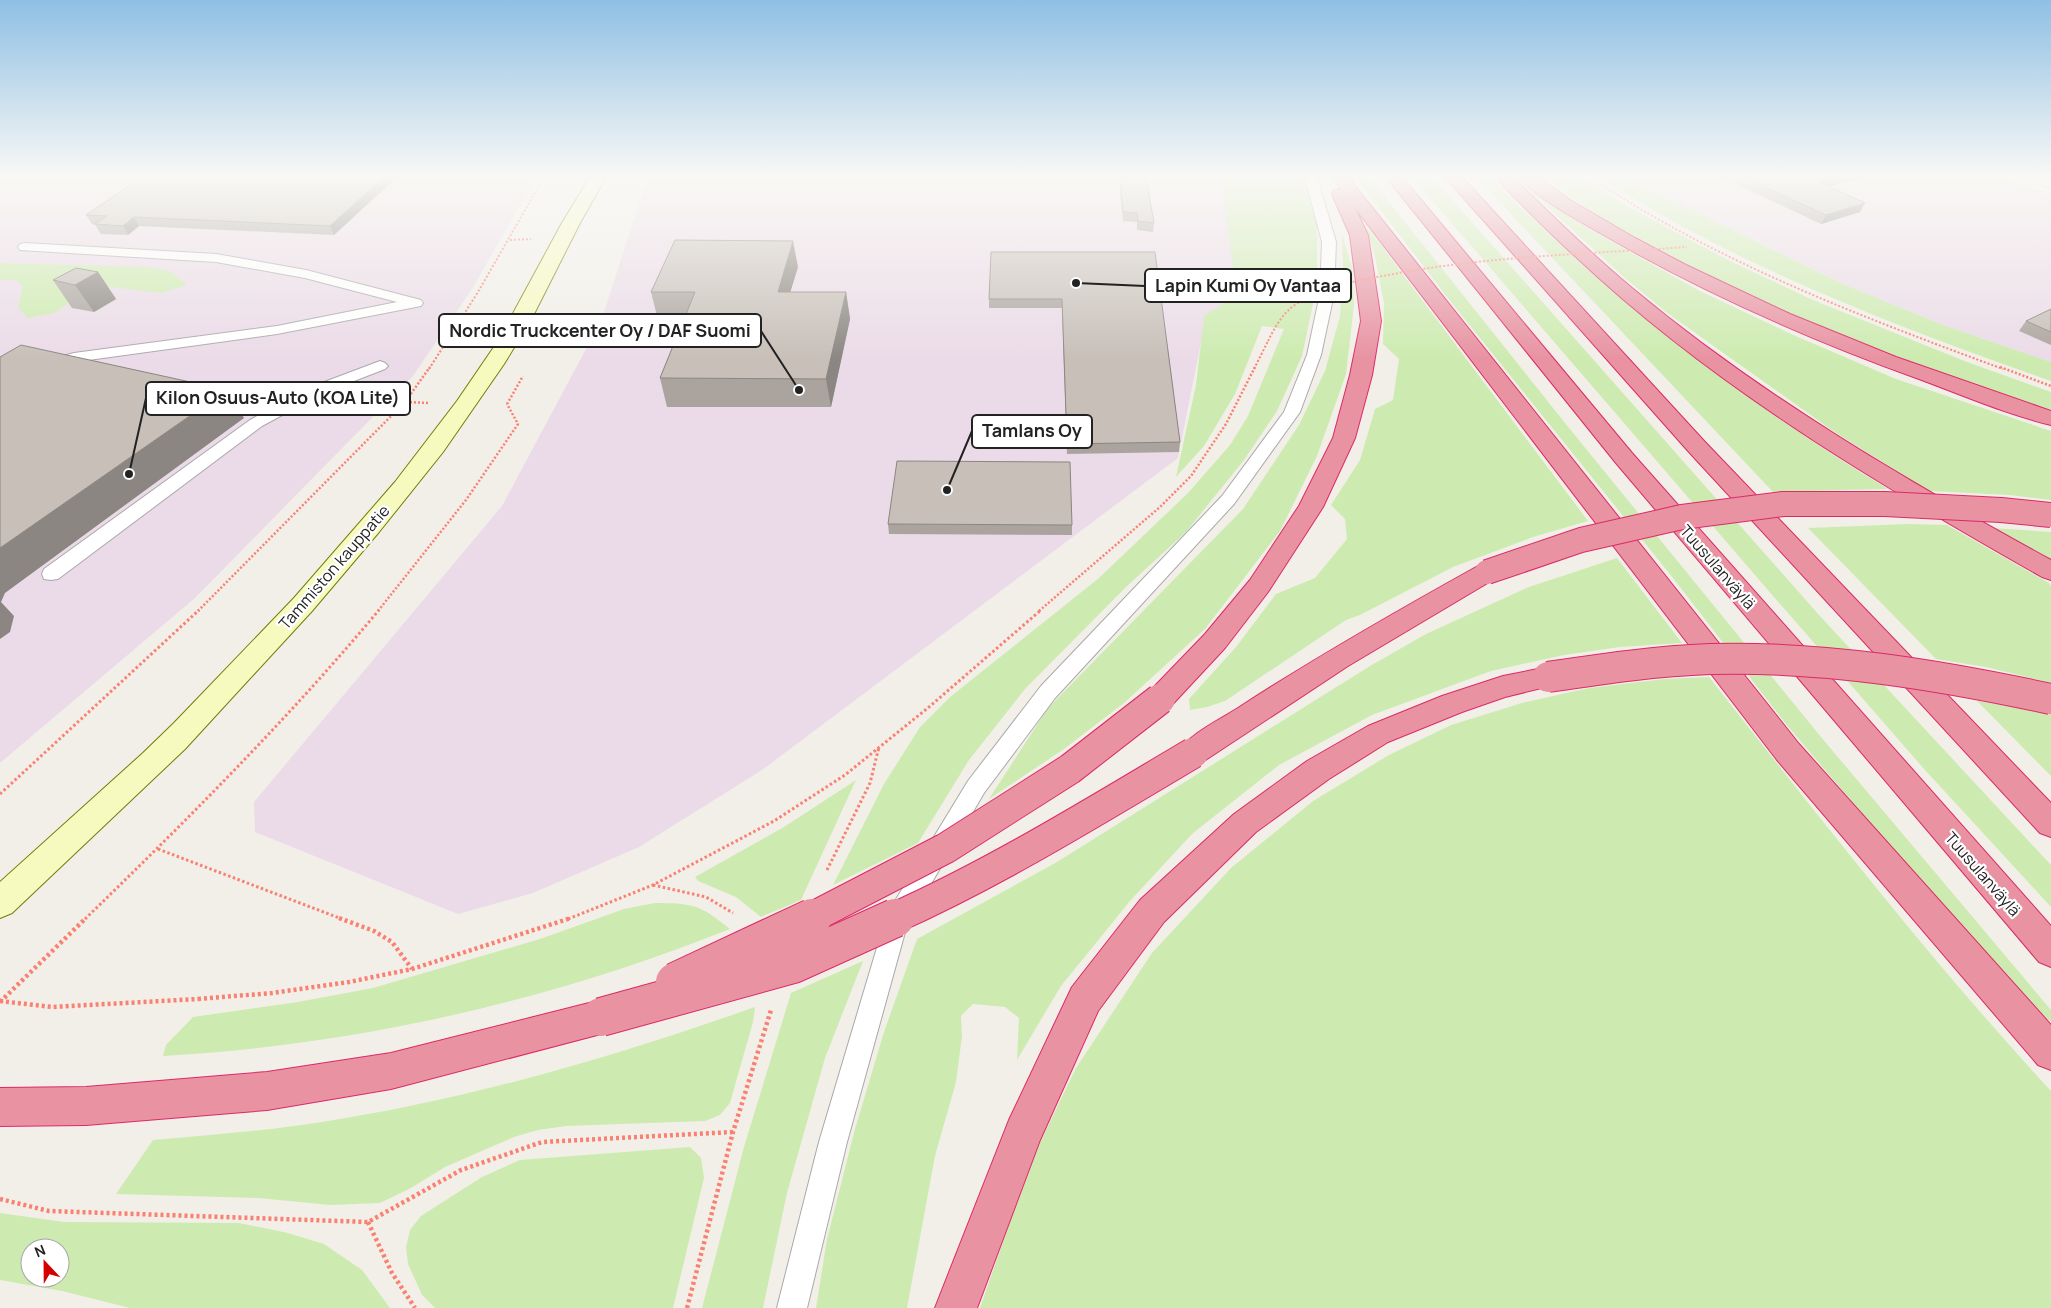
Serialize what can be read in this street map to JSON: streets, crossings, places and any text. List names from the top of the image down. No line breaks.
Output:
{"streets":{"highway":["Tuusulanväylä"],"main road":["Tammiston kauppatie"]},"places":["Lapin Kumi Oy Vantaa","Nordic Truckcenter Oy / DAF Suomi","Kilon Osuus-Auto (KOA Lite)","Tamlans Oy"],"north":"top"}
